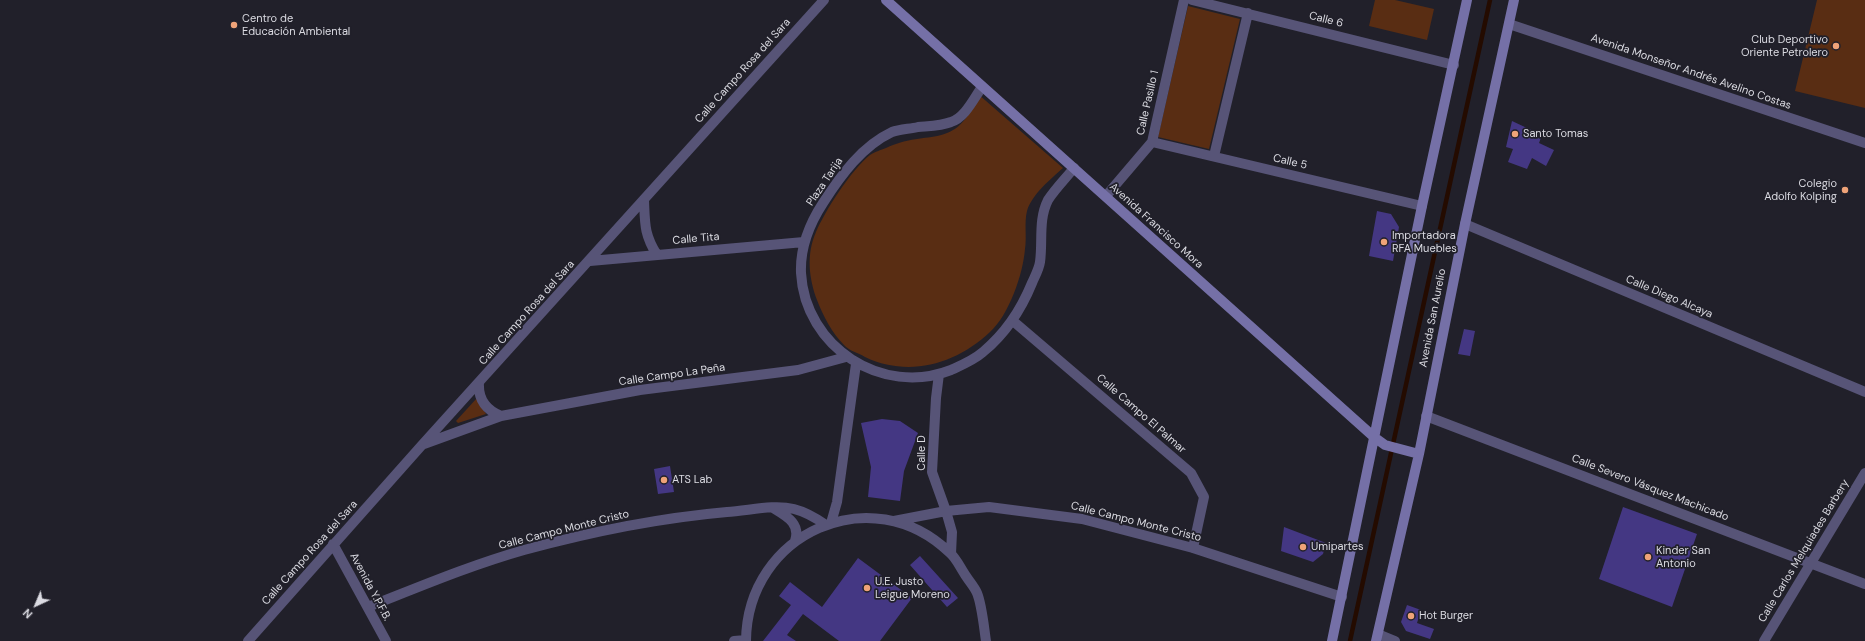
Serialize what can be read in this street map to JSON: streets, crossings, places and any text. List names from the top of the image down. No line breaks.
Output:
{"streets":{"main road":["Avenida Francisco Mora","Avenida San Aurelio"],"street":["Calle 6","Calle Campo Rosa del Sara","Avenida Monseñor Andrés Avelino Costas","Calle Pasillo 1","Calle 5","Plaza Tarija","Calle Tita","Calle Diego Alcaya","Calle Campo La Peña","Calle Campo El Palmar","Calle D","Calle Severo Vásquez Machicado","Calle Campo Monte Cristo","Calle Carlos Melquiades Barbery","Avenida Y.P.F.B."]},"crossings":[["Calle Campo Rosa del Sara","Calle Tita"],["Calle Campo Rosa del Sara","Calle Campo La Peña"],["Calle Campo Rosa del Sara","Avenida Y.P.F.B."],["Avenida Monseñor Andrés Avelino Costas","Avenida San Aurelio"],["Calle Pasillo 1","Calle 5"],["Calle Pasillo 1","Avenida Francisco Mora"],["Plaza Tarija","Avenida Francisco Mora"],["Plaza Tarija","Calle Tita"],["Plaza Tarija","Calle Campo La Peña"],["Plaza Tarija","Calle Campo El Palmar"],["Plaza Tarija","Calle D"],["Avenida Francisco Mora","Avenida San Aurelio"],["Calle Diego Alcaya","Avenida San Aurelio"],["Avenida San Aurelio","Calle Severo Vásquez Machicado"],["Calle Campo El Palmar","Calle Campo Monte Cristo"],["Calle D","Calle Campo Monte Cristo"],["Calle Severo Vásquez Machicado","Calle Carlos Melquiades Barbery"],["Calle Campo Monte Cristo","Avenida Y.P.F.B."]],"places":["Centro de Educación Ambiental","Club Deportivo Oriente Petrolero","Santo Tomas","Colegio Adolfo Kolping","Importadora RFA Muebles","ATS Lab","Umipartes","Kinder San Antonio","U.E. Justo Leigue Moreno","Hot Burger"],"north":"bottom left"}
